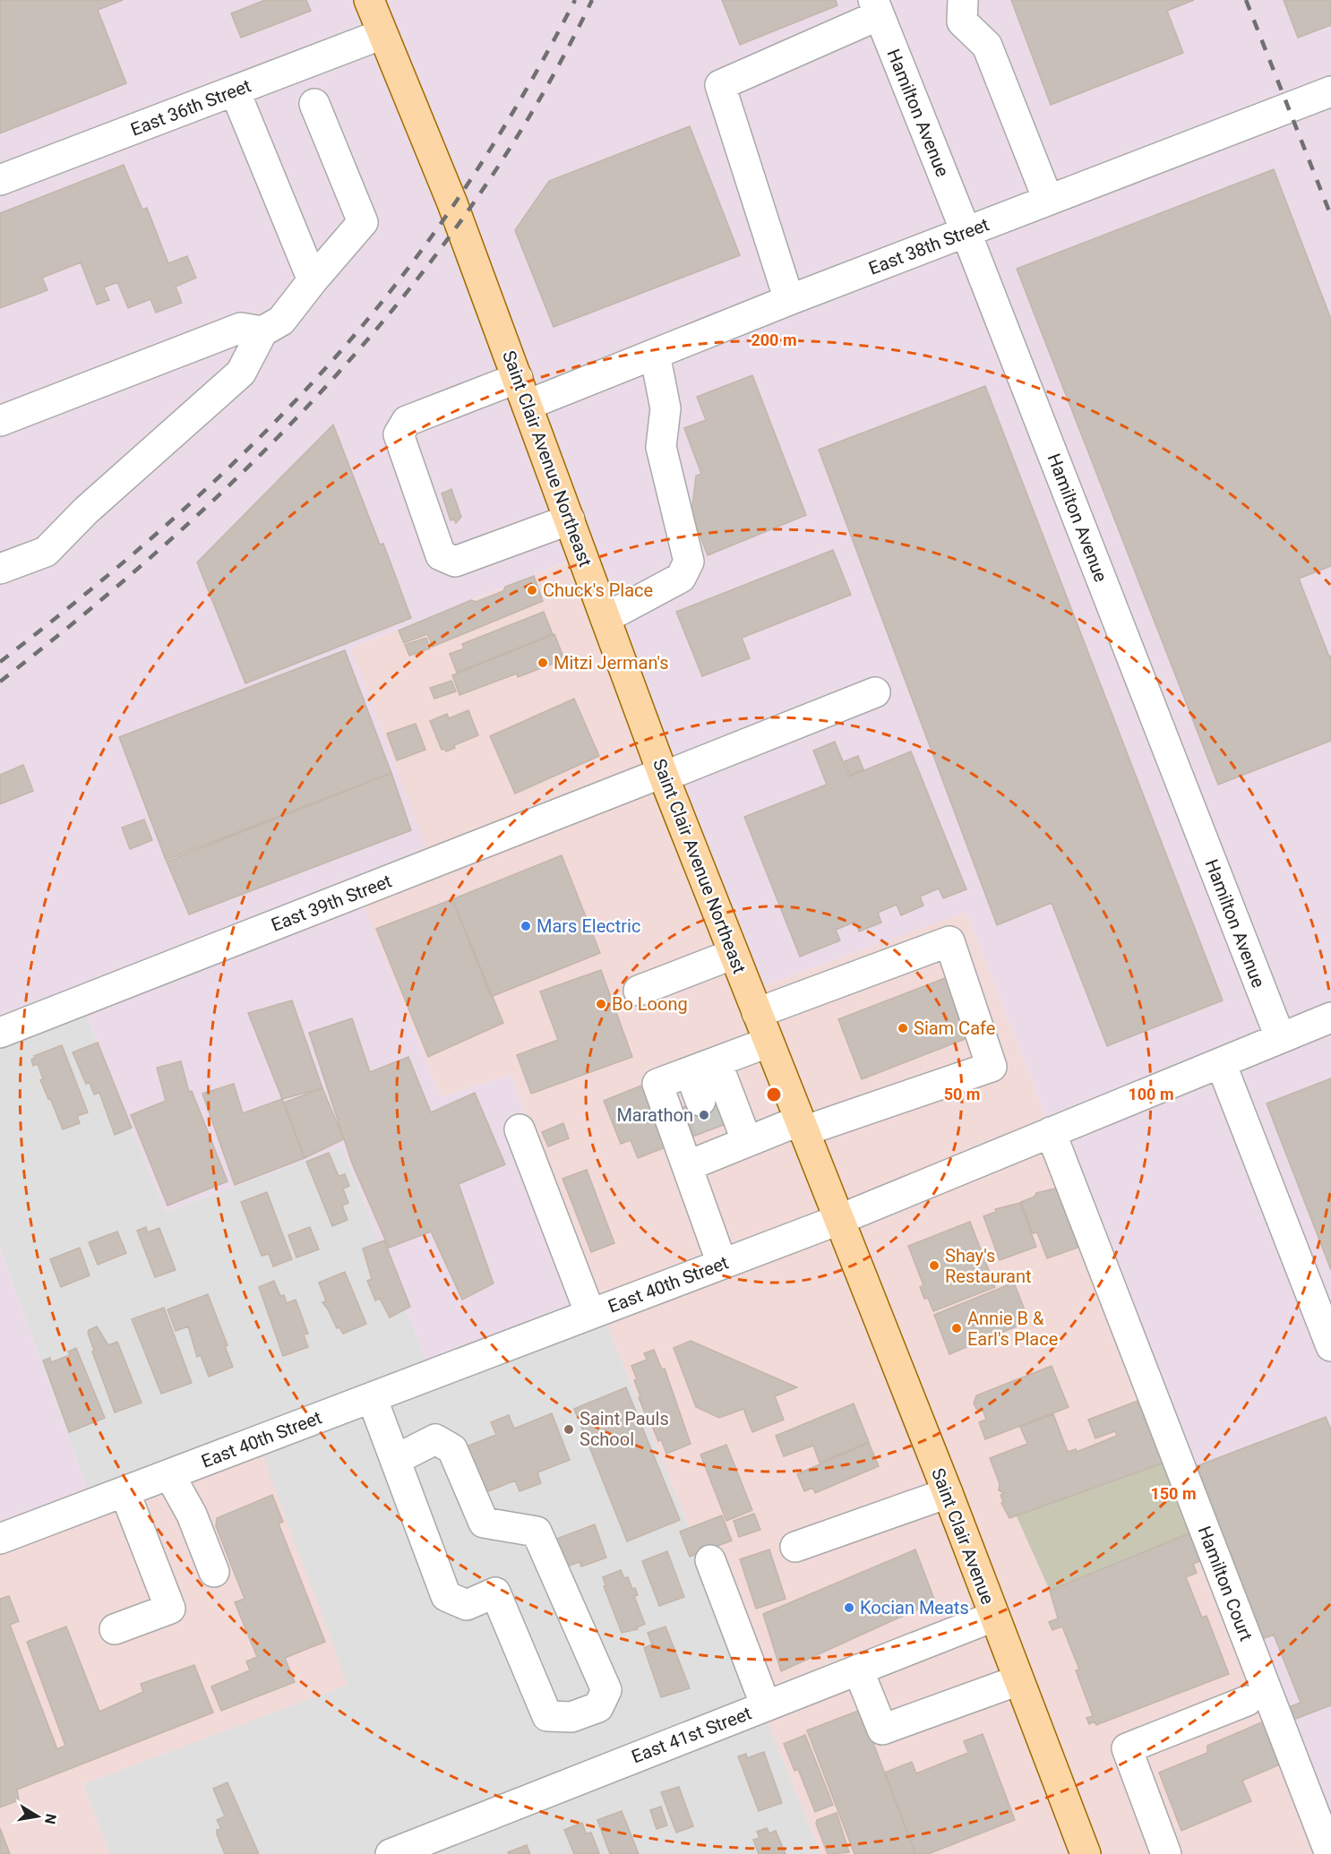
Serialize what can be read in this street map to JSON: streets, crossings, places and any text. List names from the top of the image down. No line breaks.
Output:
{"streets":{"main road":["Saint Clair Avenue Northeast","Saint Clair Avenue"],"street":["East 36th Street","Hamilton Avenue","East 38th Street","East 39th Street","East 40th Street","Hamilton Court","East 41st Street"]},"crossings":[["East 36th Street","Saint Clair Avenue Northeast"],["Hamilton Avenue","East 38th Street"],["Hamilton Avenue","East 40th Street"],["East 38th Street","Saint Clair Avenue Northeast"],["Saint Clair Avenue Northeast","East 39th Street"],["Saint Clair Avenue Northeast","East 40th Street"],["Saint Clair Avenue Northeast","Saint Clair Avenue"],["East 40th Street","Saint Clair Avenue"],["East 40th Street","Hamilton Court"],["Saint Clair Avenue","East 41st Street"]],"places":["Chuck's Place","Mitzi Jerman's","Mars Electric","Bo Loong","Siam Cafe","Marathon","Shay's Restaurant","Annie B & Earl's Place","Saint Pauls School","Kocian Meats"],"north":"right","rings":["200 m","50 m","100 m","150 m"]}
